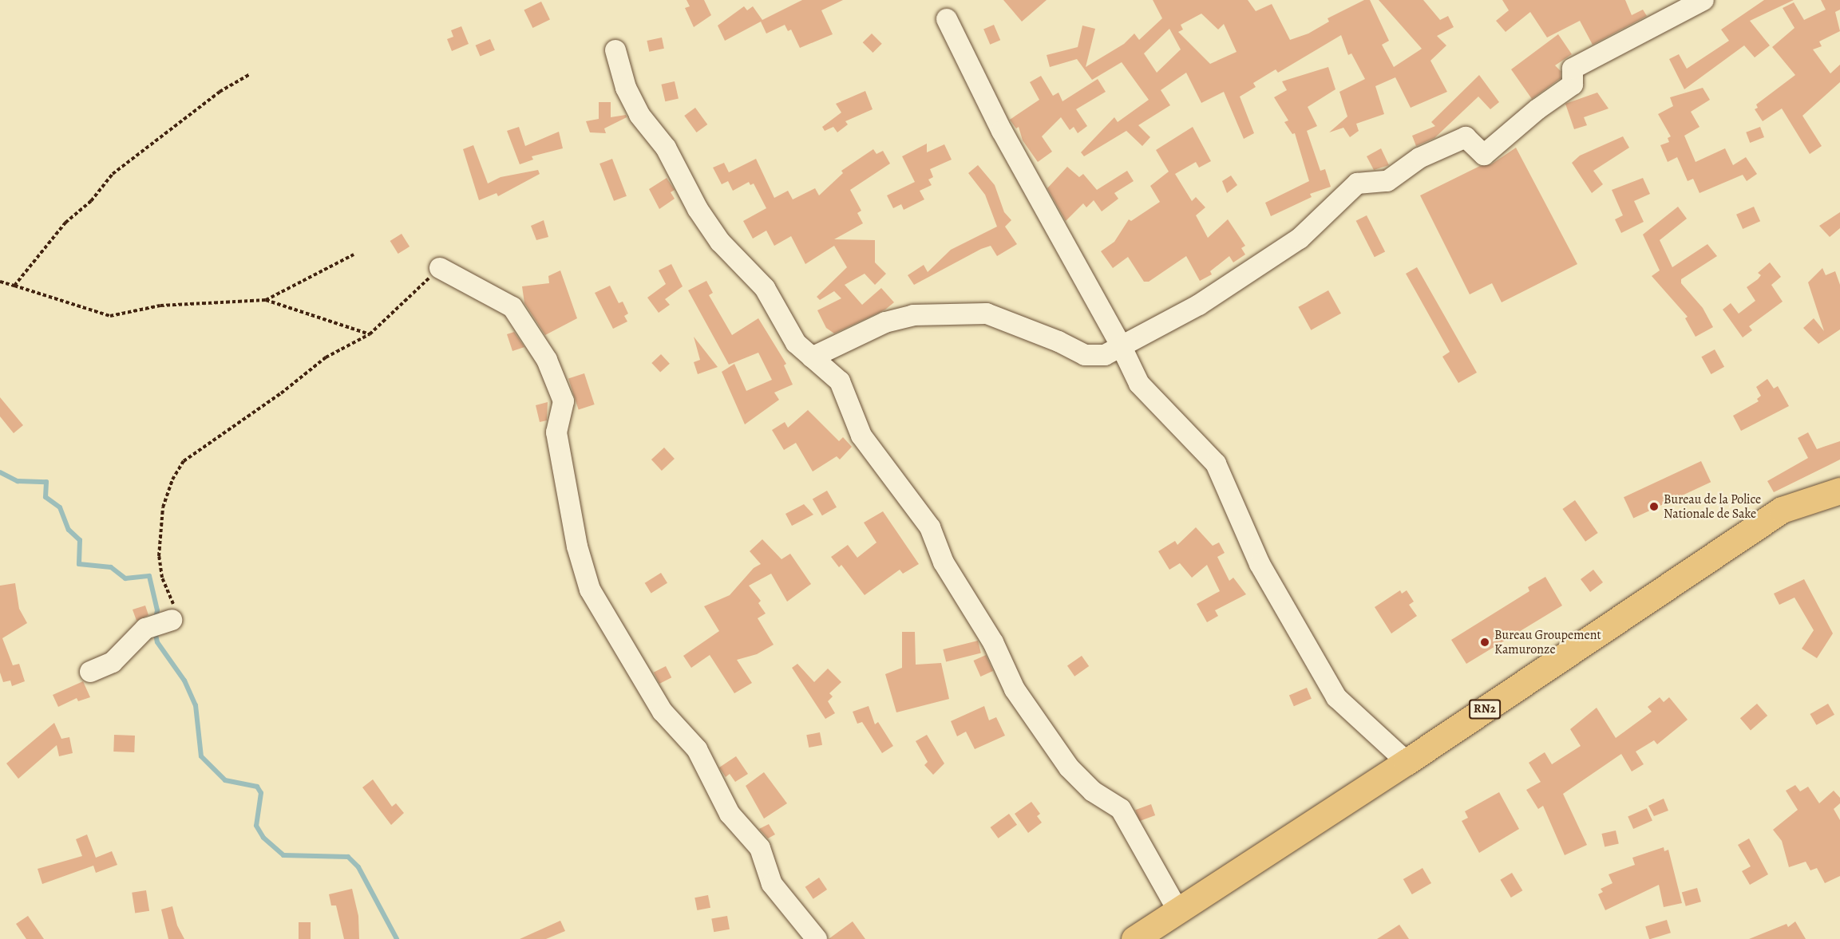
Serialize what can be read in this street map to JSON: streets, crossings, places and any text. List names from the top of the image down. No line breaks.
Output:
{"streets":{"highway":["RN2"]},"places":["Bureau de la Police Nationale de Sake","Bureau Groupement Kamuronze"]}
